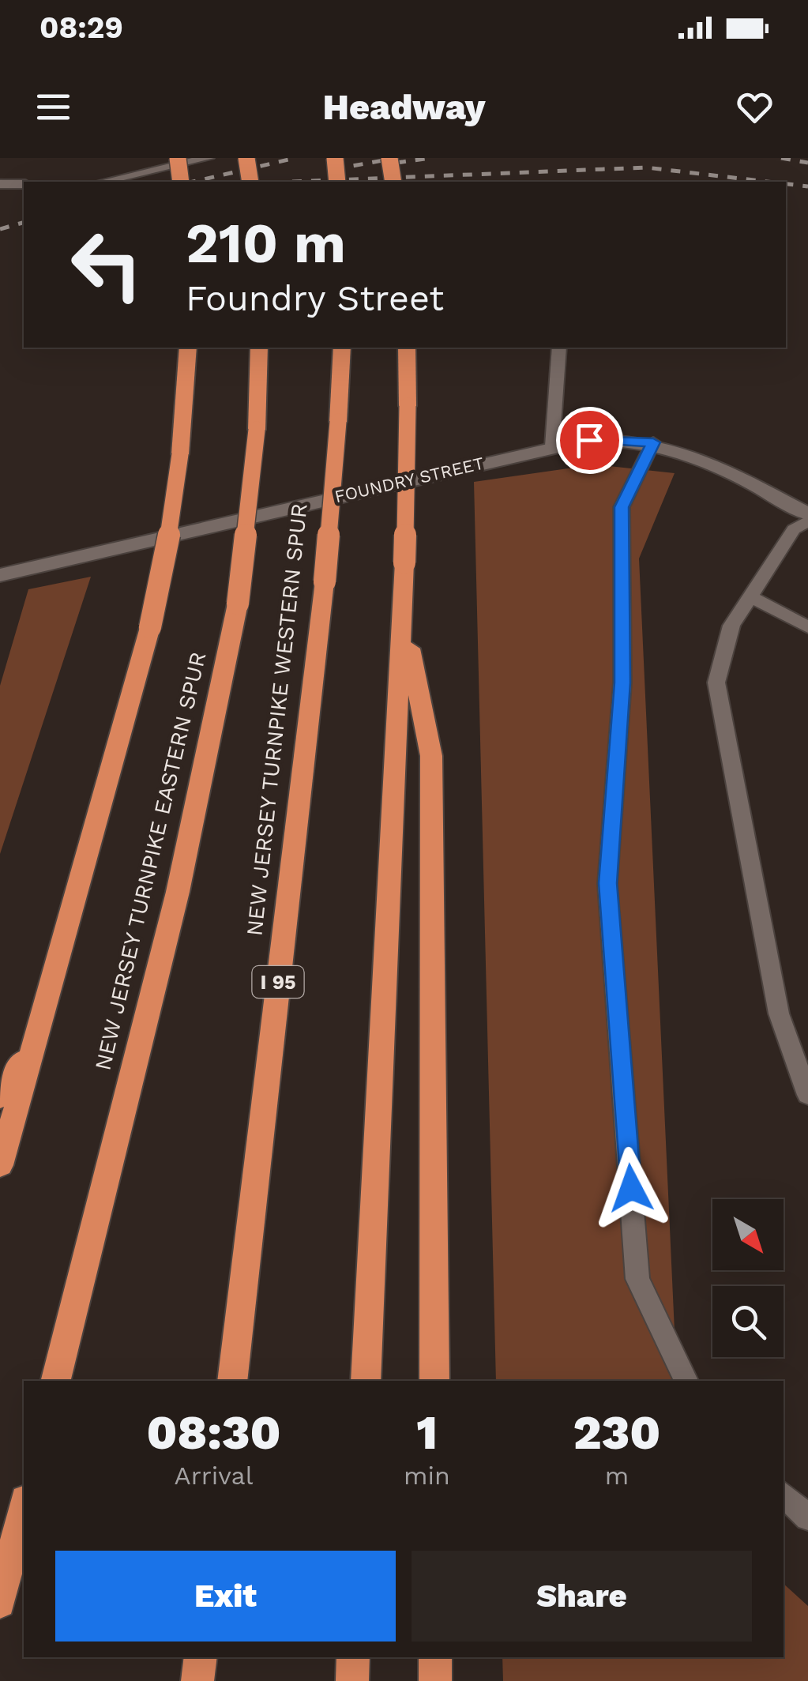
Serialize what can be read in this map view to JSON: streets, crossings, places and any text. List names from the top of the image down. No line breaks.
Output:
{"streets":{"highway":["NEW JERSEY TURNPIKE WESTERN SPUR","NEW JERSEY TURNPIKE EASTERN SPUR","I 95"],"street":["FOUNDRY STREET"]},"north":"bottom right","page":{"status":"08:29","header":"Headway","turn":["210 m","Foundry Street"],"eta":["08:30","Arrival","1","min","230","m"],"buttons":["Exit","Share"]}}
